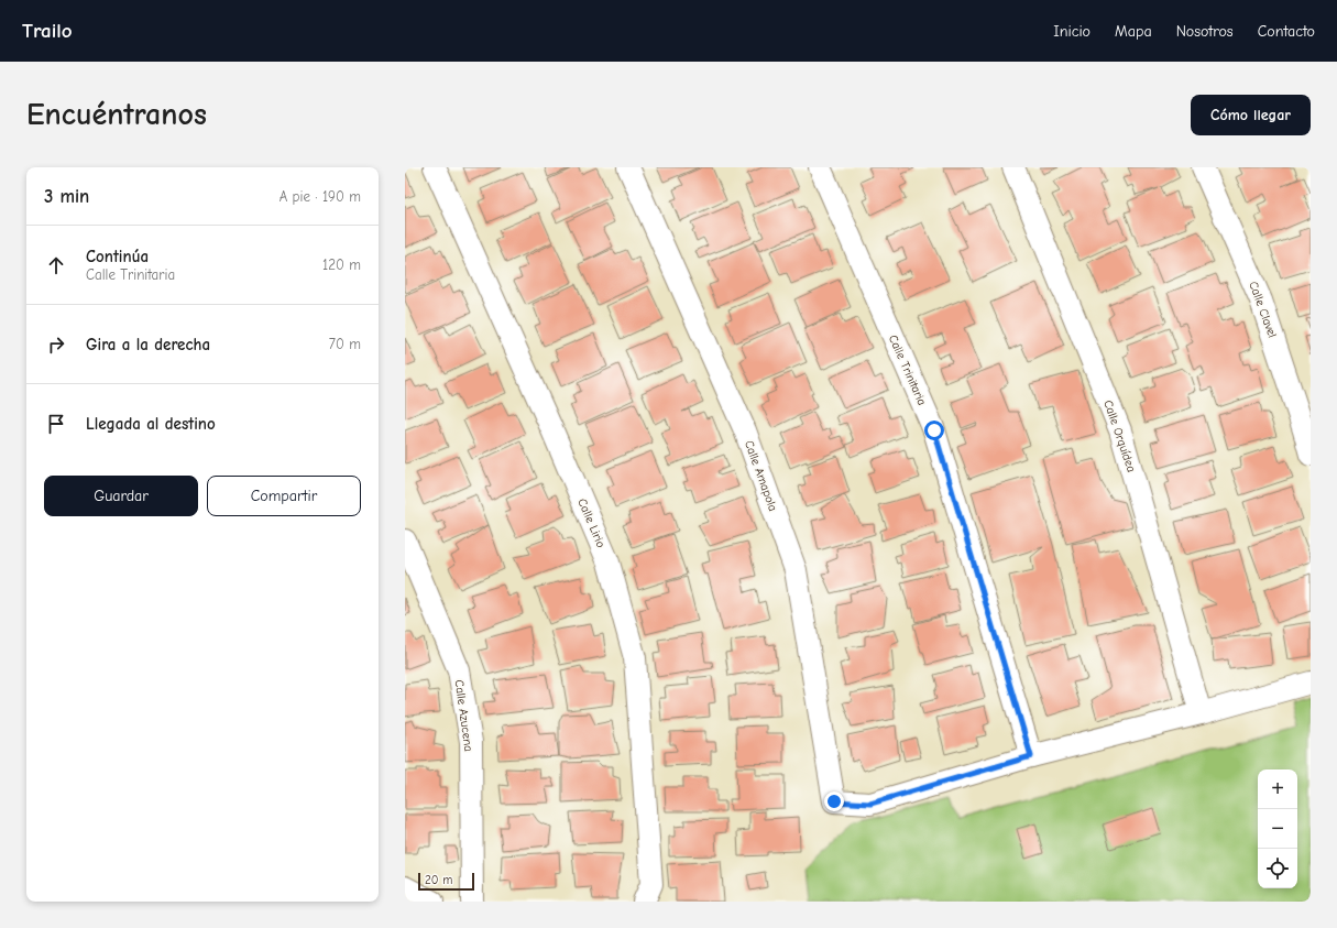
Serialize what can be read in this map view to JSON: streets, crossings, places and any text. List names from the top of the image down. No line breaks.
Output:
{"streets":{"street":["Calle Clavel","Calle Trinitaria","Calle Orquídea","Calle Amapola","Calle Lirio","Calle Azucena"]},"crossings":[["Calle Trinitaria","Calle Amapola"]],"scale_bar":"20 m","page":{"header":"Trailo","nav":["Inicio","Mapa","Nosotros","Contacto"],"buttons":["Cómo llegar",["Guardar","Compartir"]],"title":"Encuéntranos","heading":["3 min","A pie · 190 m"],"list":[["Continúa","Calle Trinitaria","120 m"],["Gira a la derecha","70 m"],"Llegada al destino"],"map_buttons":["+","−"],"scale":"20 m"}}
